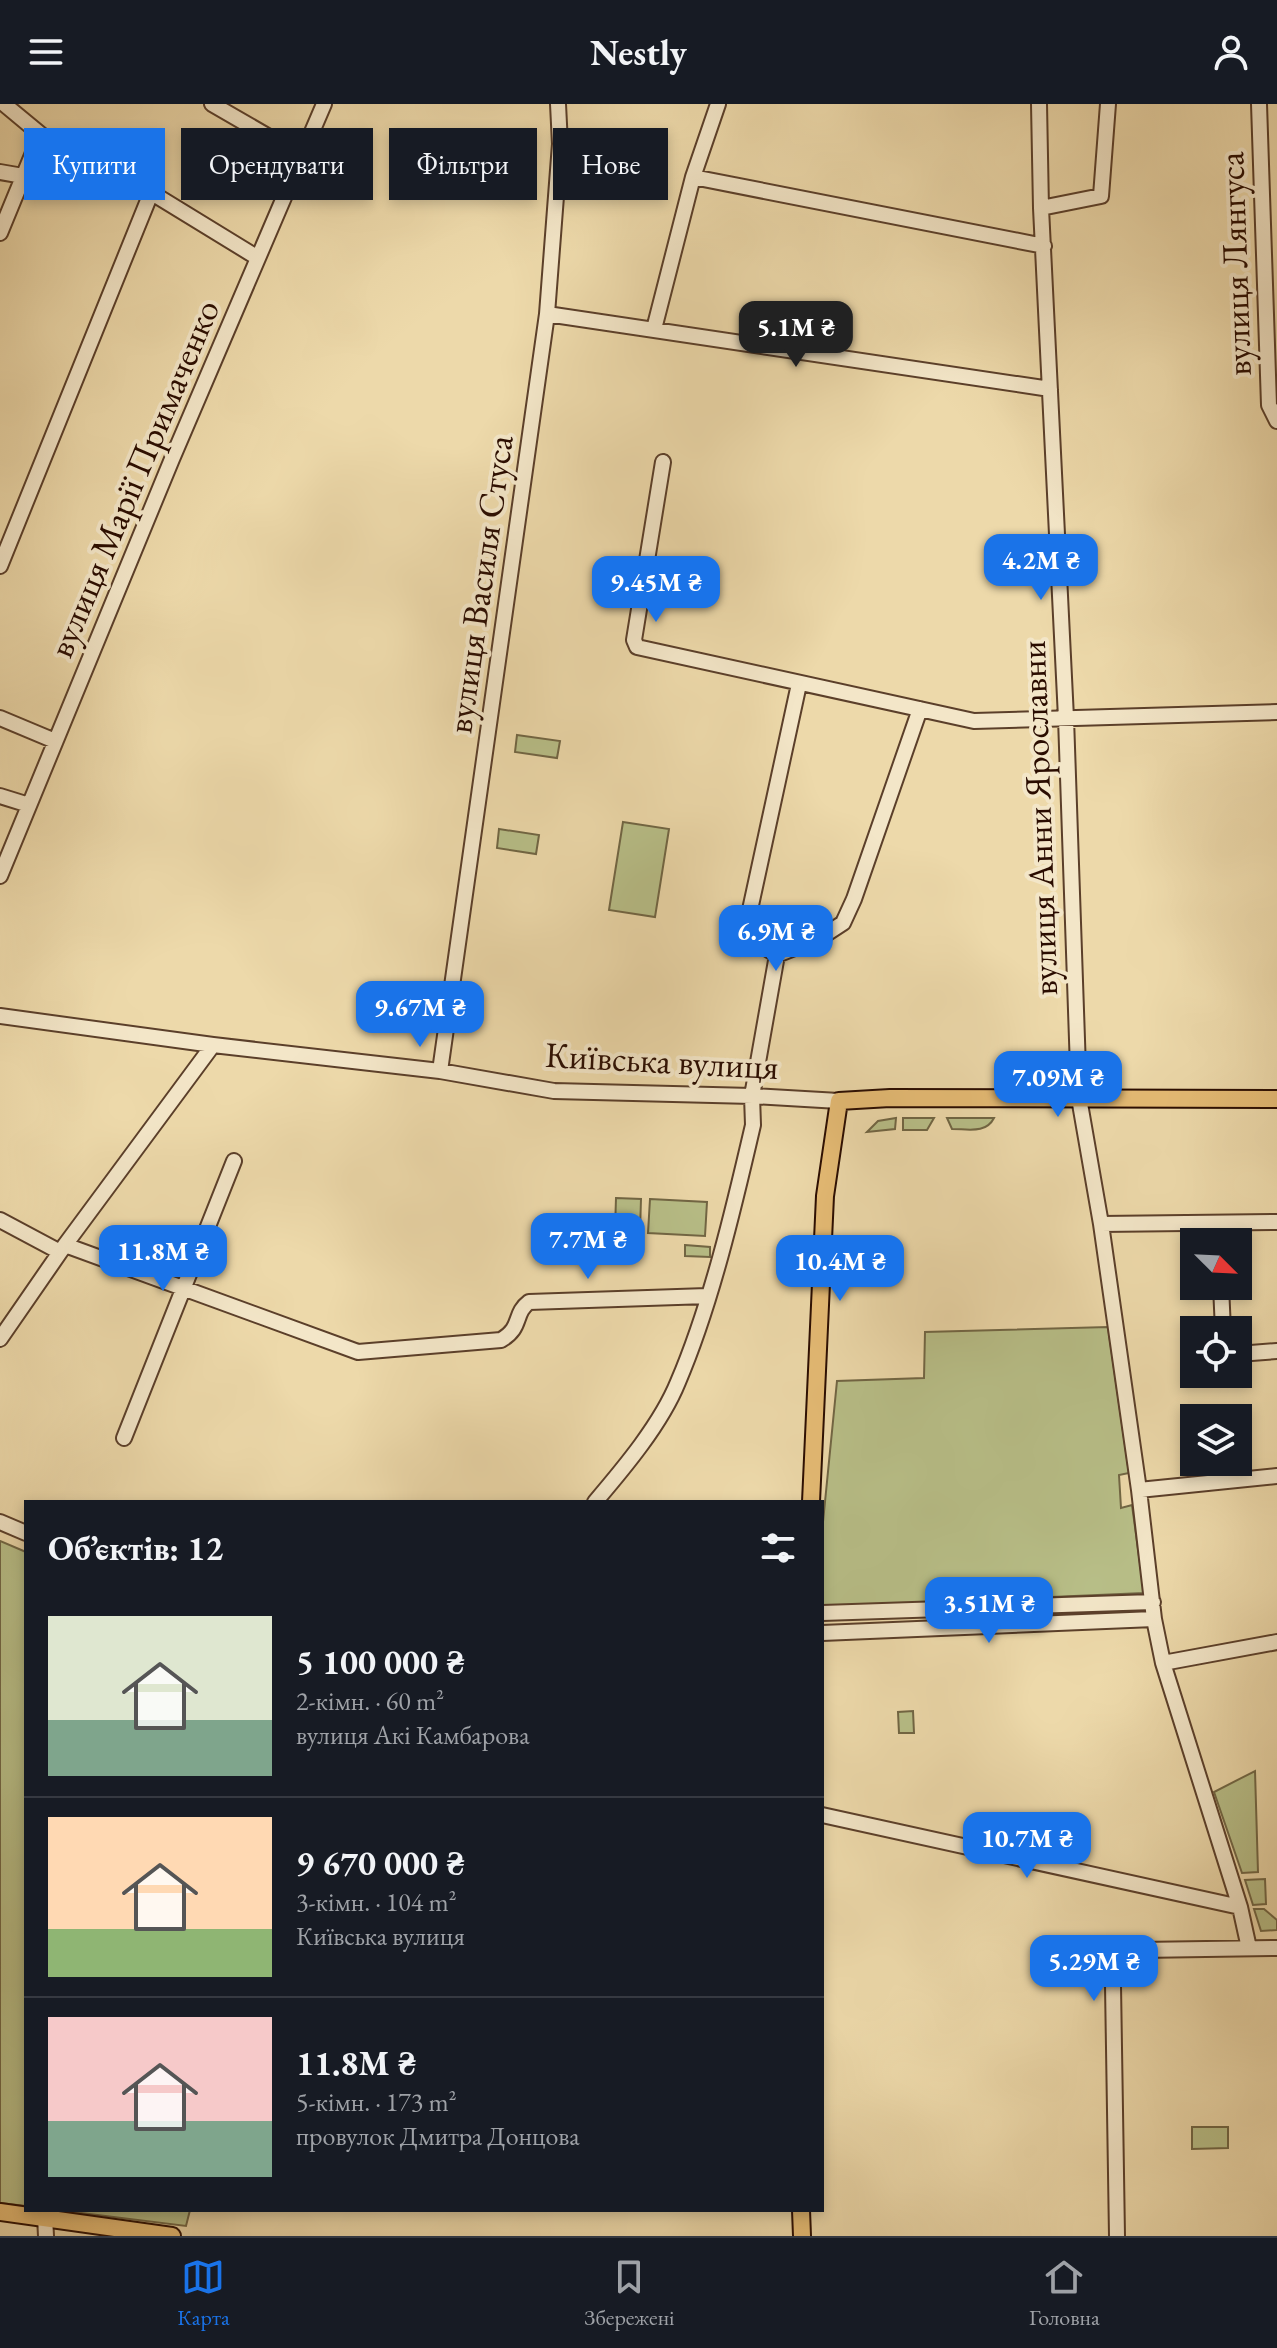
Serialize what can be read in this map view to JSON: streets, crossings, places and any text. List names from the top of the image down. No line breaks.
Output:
{"streets":{"main road":["Київська вулиця"],"street":["вулиця Лянгуса","вулиця Марії Примаченко","вулиця Василя Стуса","вулиця Анни Ярославни"]},"crossings":[["вулиця Василя Стуса","Київська вулиця"],["вулиця Анни Ярославни","Київська вулиця"]],"north":"bottom right","page":{"header":"Nestly","chip":["Купити","Орендувати","Фільтри","Нове"],"price":["5.1M ₴","4.2M ₴","9.45M ₴","6.9M ₴","9.67M ₴","7.09M ₴","7.7M ₴","11.8M ₴","10.4M ₴","3.51M ₴","10.7M ₴","5.29M ₴"],"heading":"Об’єктів: 12","list":[{"name":"5 100 000 ₴","note":"2-кімн. · 60 m² · вулиця Акі Камбарова"},{"name":"9 670 000 ₴","note":"3-кімн. · 104 m² · Київська вулиця"},{"name":"11.8M ₴","note":"5-кімн. · 173 m² · провулок Дмитра Донцова"}],"tabs":["Карта","Збережені","Головна"]}}
